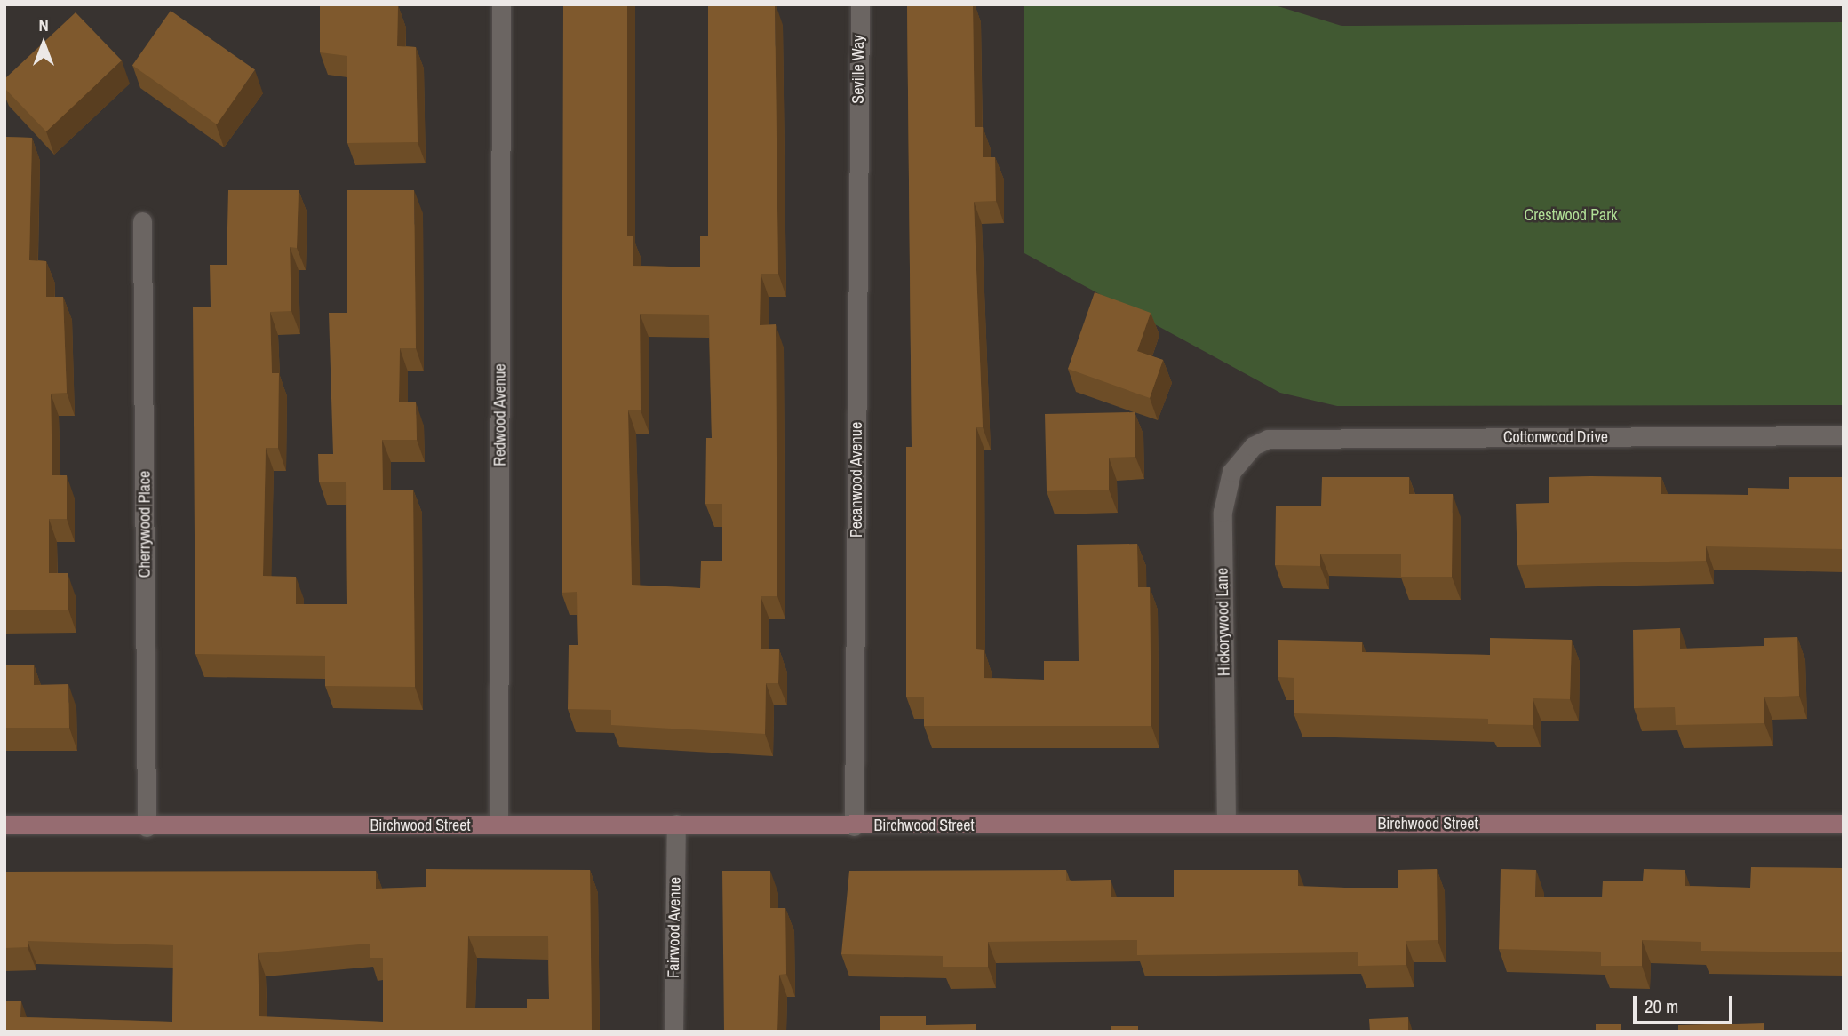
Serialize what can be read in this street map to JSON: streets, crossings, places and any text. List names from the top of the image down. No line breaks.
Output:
{"streets":{"street":["Seville Way","Redwood Avenue","Cottonwood Drive","Pecanwood Avenue","Cherrywood Place","Hickorywood Lane","Birchwood Street","Fairwood Avenue"]},"crossings":[["Seville Way","Pecanwood Avenue"],["Redwood Avenue","Birchwood Street"],["Cottonwood Drive","Hickorywood Lane"],["Pecanwood Avenue","Birchwood Street"],["Cherrywood Place","Birchwood Street"],["Hickorywood Lane","Birchwood Street"],["Birchwood Street","Fairwood Avenue"]],"parks":["Crestwood Park"],"scale_bar":"20 m","north":"top"}
